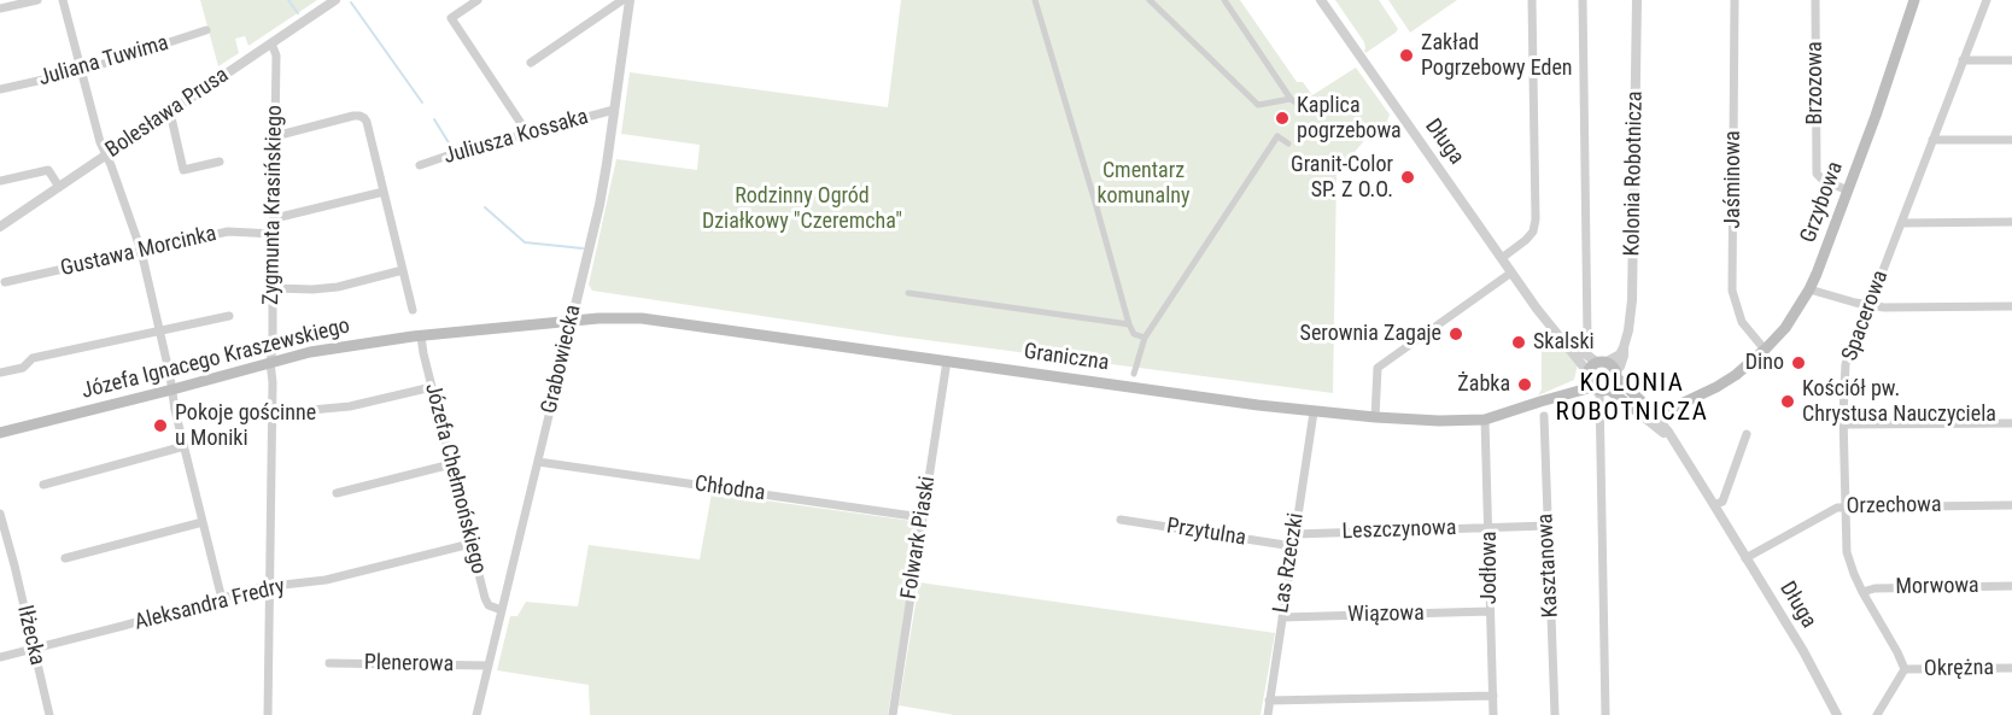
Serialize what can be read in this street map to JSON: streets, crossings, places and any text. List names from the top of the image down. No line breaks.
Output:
{"streets":{"main road":["Długa","Grzybowa","Graniczna","Józefa Ignacego Kraszewskiego"],"street":["Juliana Tuwima","Brzozowa","Bolesława Prusa","Juliusza Kossaka","Kolonia Robotnicza","Jaśminowa","Zygmunta Krasińskiego","Gustawa Morcinka","Spacerowa","Grabowiecka","Józefa Chełmońskiego","Chłodna","Orzechowa","Leszczynowa","Przytulna","Folwark Piaski","Las Rzeczki","Kasztanowa","Jodłowa","Morwowa","Aleksandra Fredry","Wiązowa","Iłżecka","Plenerowa","Okrężna"]},"crossings":[["Brzozowa","Grzybowa"],["Bolesława Prusa","Zygmunta Krasińskiego"],["Juliusza Kossaka","Grabowiecka"],["Długa","Kolonia Robotnicza"],["Długa","Grzybowa"],["Długa","Graniczna"],["Długa","Orzechowa"],["Jaśminowa","Grzybowa"],["Zygmunta Krasińskiego","Gustawa Morcinka"],["Zygmunta Krasińskiego","Józefa Ignacego Kraszewskiego"],["Zygmunta Krasińskiego","Aleksandra Fredry"],["Spacerowa","Orzechowa"],["Spacerowa","Morwowa"],["Spacerowa","Okrężna"],["Graniczna","Józefa Ignacego Kraszewskiego"],["Graniczna","Grabowiecka"],["Graniczna","Folwark Piaski"],["Graniczna","Las Rzeczki"],["Graniczna","Jodłowa"],["Józefa Ignacego Kraszewskiego","Grabowiecka"],["Józefa Ignacego Kraszewskiego","Józefa Chełmońskiego"],["Grabowiecka","Józefa Chełmońskiego"],["Grabowiecka","Chłodna"],["Grabowiecka","Plenerowa"],["Józefa Chełmońskiego","Aleksandra Fredry"],["Chłodna","Folwark Piaski"],["Leszczynowa","Las Rzeczki"],["Leszczynowa","Kasztanowa"],["Leszczynowa","Jodłowa"],["Przytulna","Las Rzeczki"],["Las Rzeczki","Wiązowa"],["Jodłowa","Wiązowa"],["Aleksandra Fredry","Iłżecka"]],"districts":["KOLONIA ROBOTNICZA"],"parks":["Cmentarz komunalny","Rodzinny Ogród Działkowy \"Czeremcha\""],"places":["Zakład Pogrzebowy Eden","Kaplica pogrzebowa","Granit-Color SP. Z O.O.","Serownia Zagaje","Skalski","Dino","Żabka","Kościół pw. Chrystusa Nauczyciela","Pokoje gościnne u Moniki"]}
